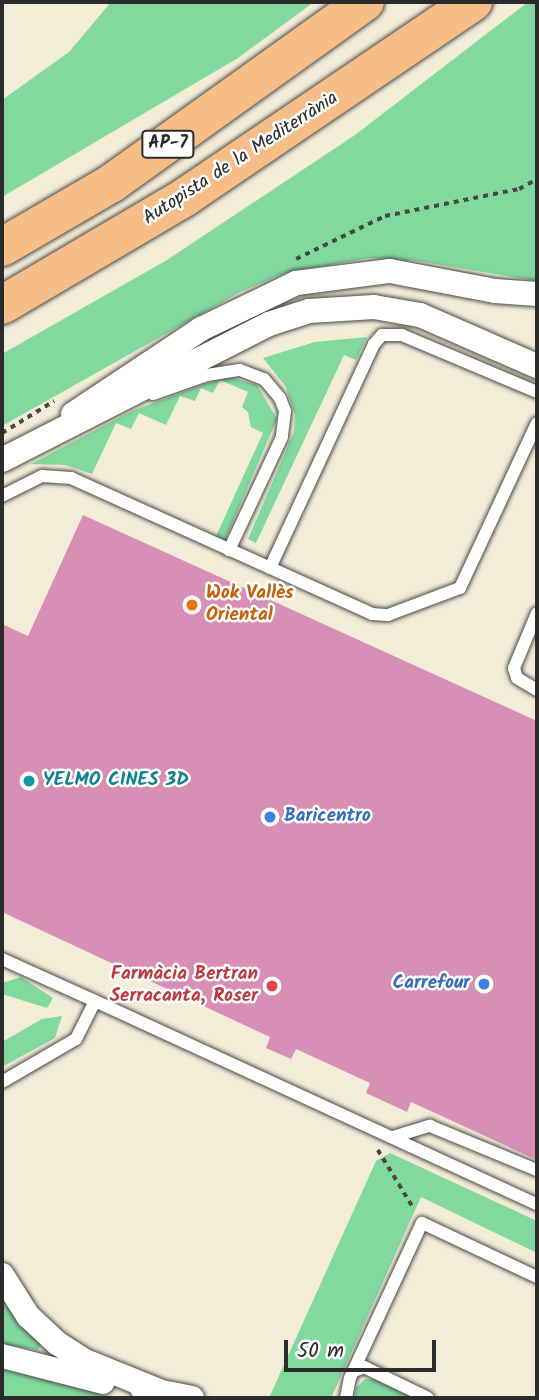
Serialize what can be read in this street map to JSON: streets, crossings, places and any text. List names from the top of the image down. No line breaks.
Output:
{"streets":{"highway":["AP-7","Autopista de la Mediterrània"]},"places":["Wok Vallès Oriental","YELMO CINES 3D","Baricentro","Carrefour","Farmàcia Bertran Serracanta, Roser"],"scale_bar":"50 m"}
